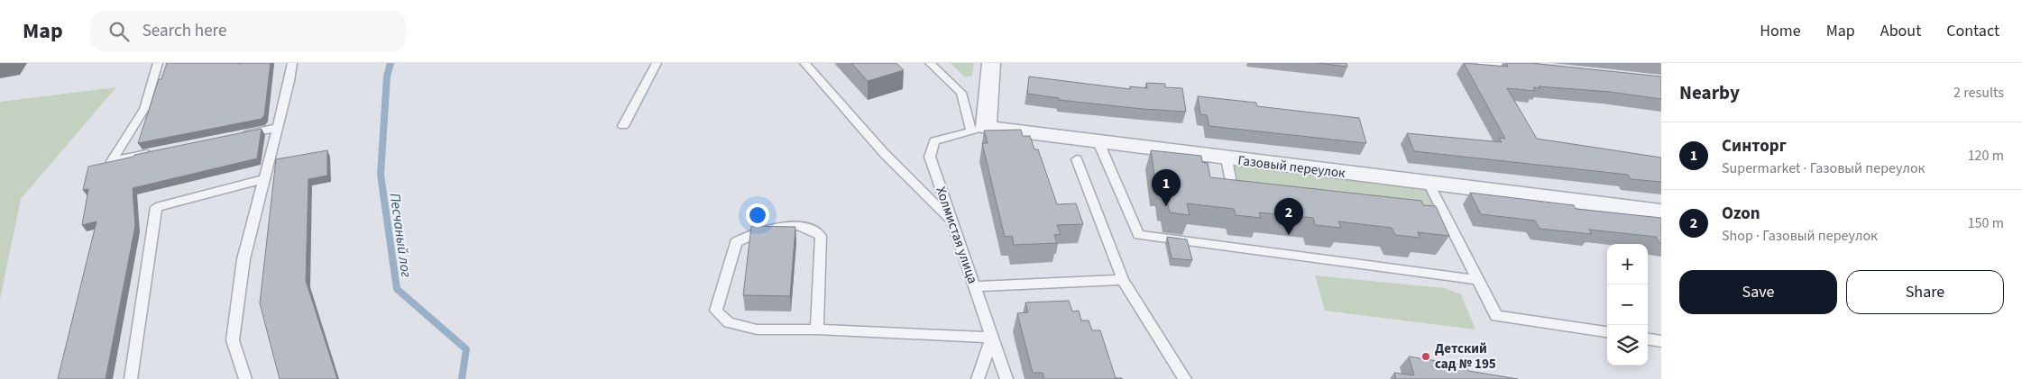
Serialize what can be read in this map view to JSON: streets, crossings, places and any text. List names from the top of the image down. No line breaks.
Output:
{"streets":{"street":["Газовый переулок"],"lane":["Холмистая улица"]},"crossings":[["Газовый переулок","Холмистая улица"]],"water":["Песчаный лог"],"places":["Детский сад № 195"],"page":{"header":"Map","search":"Search here","nav":["Home","Map","About","Contact"],"heading":["Nearby","2 results"],"list":[{"mark":"1","name":"Синторг","note":"Supermarket · Газовый переулок","value":"120 m"},{"mark":"2","name":"Ozon","note":"Shop · Газовый переулок","value":"150 m"}],"pins":["1","2"],"map_buttons":["+","−"],"buttons":["Save","Share"]}}
